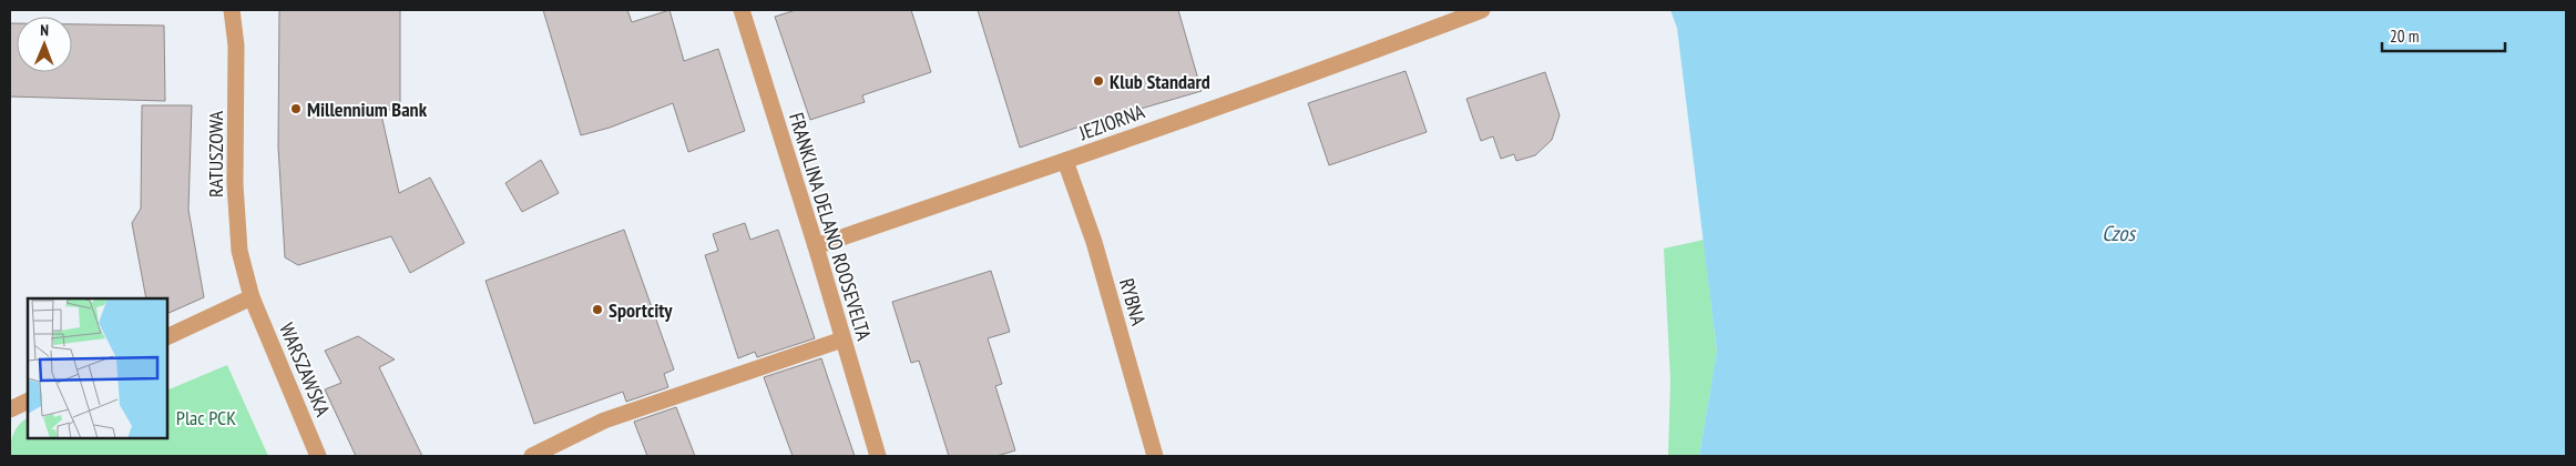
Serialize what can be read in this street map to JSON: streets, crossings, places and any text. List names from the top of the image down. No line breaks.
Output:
{"streets":{"street":["JEZIORNA","RATUSZOWA","FRANKLINA DELANO ROOSEVELTA","RYBNA","WARSZAWSKA"]},"crossings":[["JEZIORNA","FRANKLINA DELANO ROOSEVELTA"],["JEZIORNA","RYBNA"],["RATUSZOWA","WARSZAWSKA"]],"water":["Czos"],"parks":["Plac PCK"],"places":["Klub Standard","Millennium Bank","Sportcity"],"scale_bar":"20 m","north":"top"}
